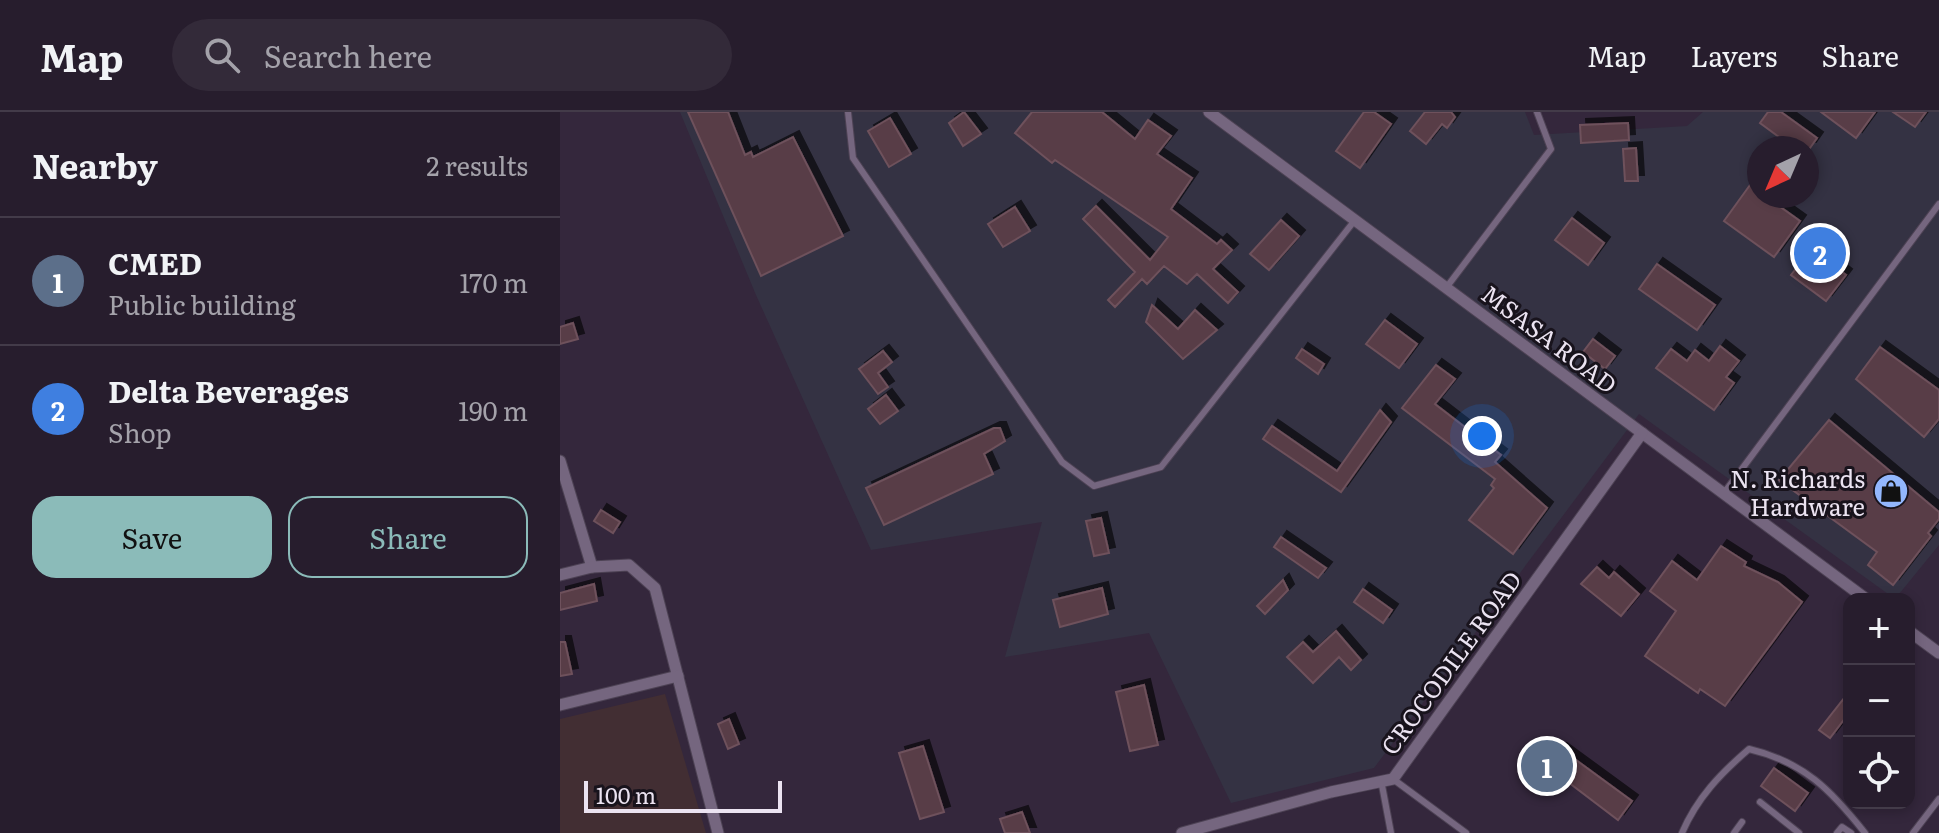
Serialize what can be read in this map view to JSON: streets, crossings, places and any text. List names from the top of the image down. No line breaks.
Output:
{"streets":{"street":["MSASA ROAD","CROCODILE ROAD"]},"crossings":[["MSASA ROAD","CROCODILE ROAD"]],"places":{"shop":["N. Richards Hardware"]},"scale_bar":"100 m","north":"bottom left","page":{"header":"Map","search":"Search here","nav":["Map","Layers","Share"],"heading":["Nearby","2 results"],"list":[{"mark":"1","name":"CMED","note":"Public building","value":"170 m"},{"mark":"2","name":"Delta Beverages","note":"Shop","value":"190 m"}],"pins":["2","1"],"buttons":["Save","Share"],"map_buttons":["+","−"],"scale":"100 m"}}
